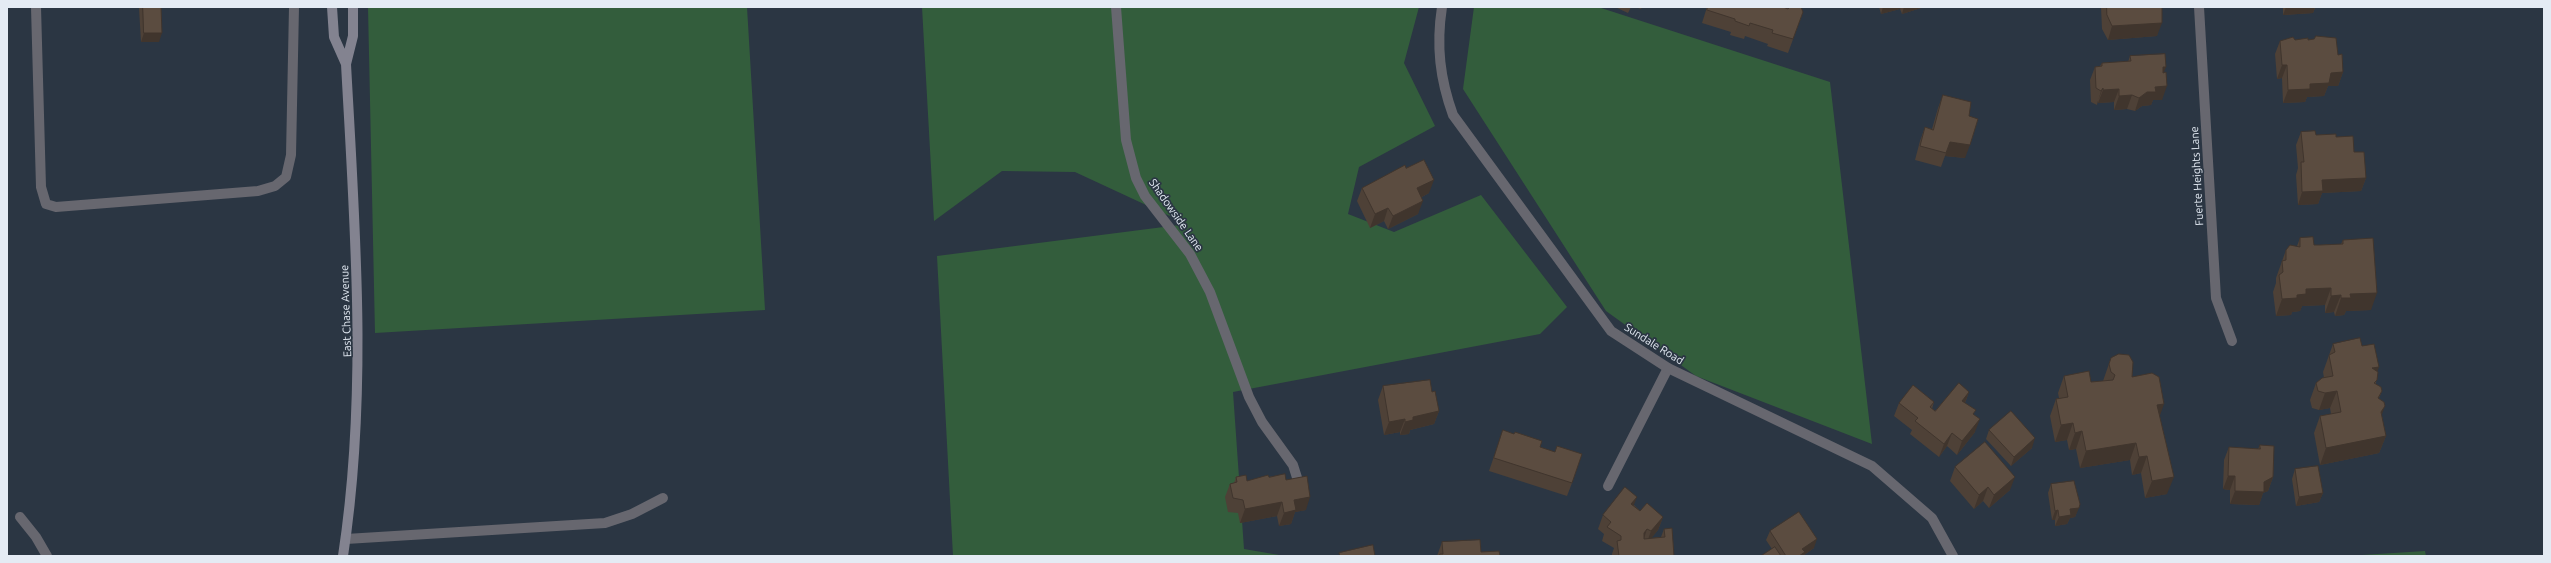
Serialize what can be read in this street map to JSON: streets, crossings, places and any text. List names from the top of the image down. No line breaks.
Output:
{"streets":{"main road":["East Chase Avenue"],"street":["Fuerte Heights Lane","Shadowside Lane","Sundale Road"]}}
